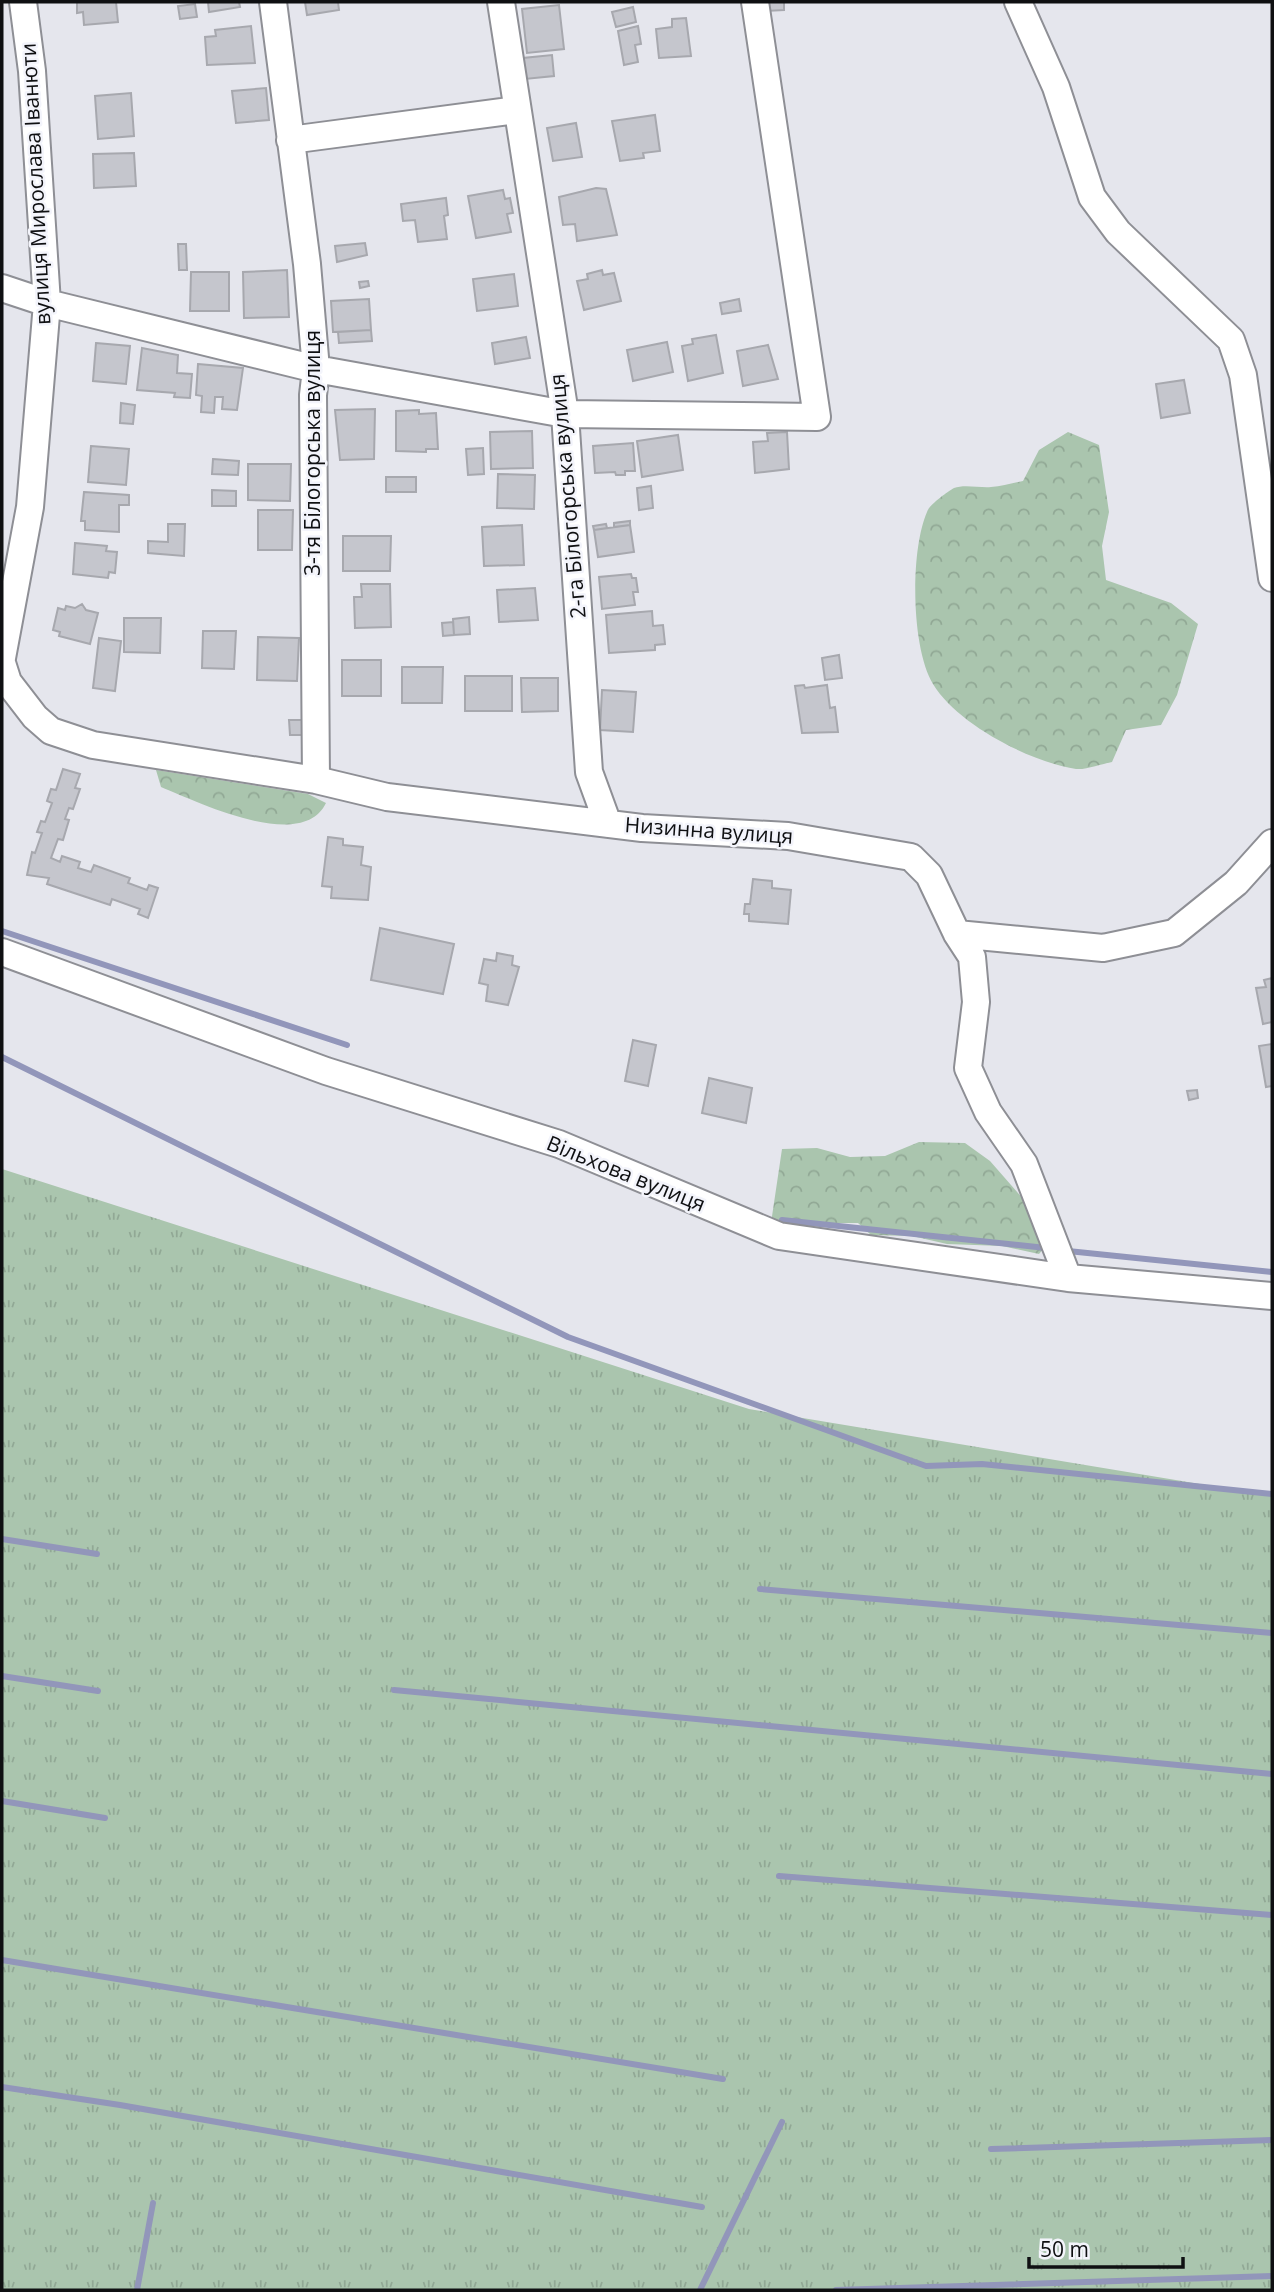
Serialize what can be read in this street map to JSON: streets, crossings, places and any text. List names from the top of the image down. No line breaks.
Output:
{"streets":{"street":["вулиця Мирослава Іванюти","3-тя Білогорська вулиця","2-га Білогорська вулиця","Низинна вулиця","Вільхова вулиця"]},"crossings":[["вулиця Мирослава Іванюти","Низинна вулиця"],["3-тя Білогорська вулиця","Низинна вулиця"],["2-га Білогорська вулиця","Низинна вулиця"],["Низинна вулиця","Вільхова вулиця"]],"scale_bar":"50 m"}
